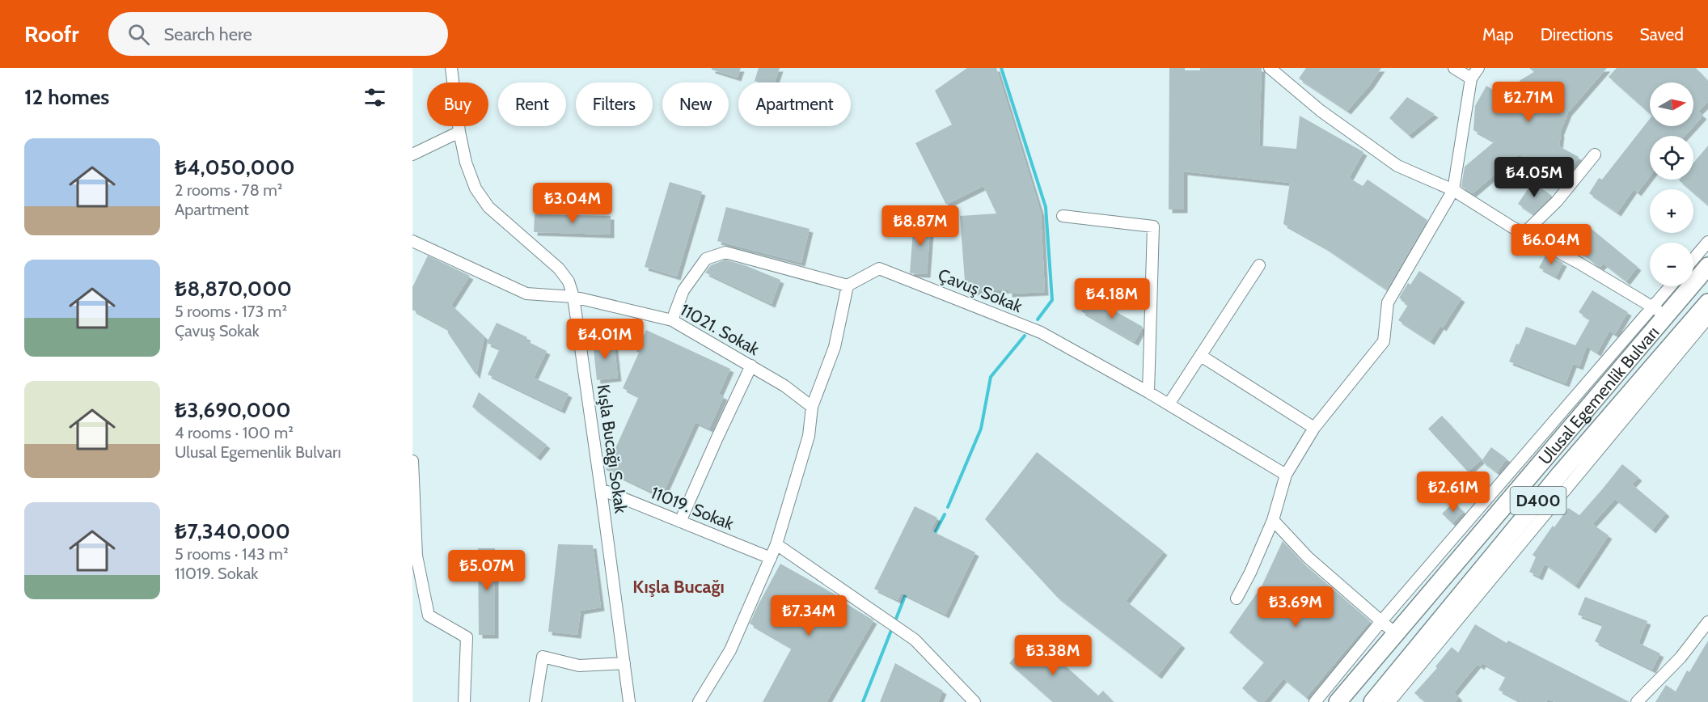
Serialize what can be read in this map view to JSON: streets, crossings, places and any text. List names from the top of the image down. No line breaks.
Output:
{"streets":{"highway":["Ulusal Egemenlik Bulvarı","D400"],"street":["Çavuş Sokak","11021. Sokak","Kışla Bucağı Sokak","11019. Sokak"]},"crossings":[["11021. Sokak","Kışla Bucağı Sokak"],["Kışla Bucağı Sokak","11019. Sokak"]],"districts":["Kışla Bucağı"],"north":"right","page":{"header":"Roofr","search":"Search here","nav":["Map","Directions","Saved"],"heading":"12 homes","price":["₺2.71M","₺4.05M","₺3.04M","₺8.87M","₺6.04M","₺4.18M","₺4.01M","₺2.61M","₺5.07M","₺3.69M","₺7.34M","₺3.38M"],"map_buttons":["+","−"],"chip":["Buy","Rent","Filters","New","Apartment"],"list":[{"name":"₺4,050,000","note":"2 rooms · 78 m² · Apartment"},{"name":"₺8,870,000","note":"5 rooms · 173 m² · Çavuş Sokak"},{"name":"₺3,690,000","note":"4 rooms · 100 m² · Ulusal Egemenlik Bulvarı"},{"name":"₺7,340,000","note":"5 rooms · 143 m² · 11019. Sokak"}]}}
